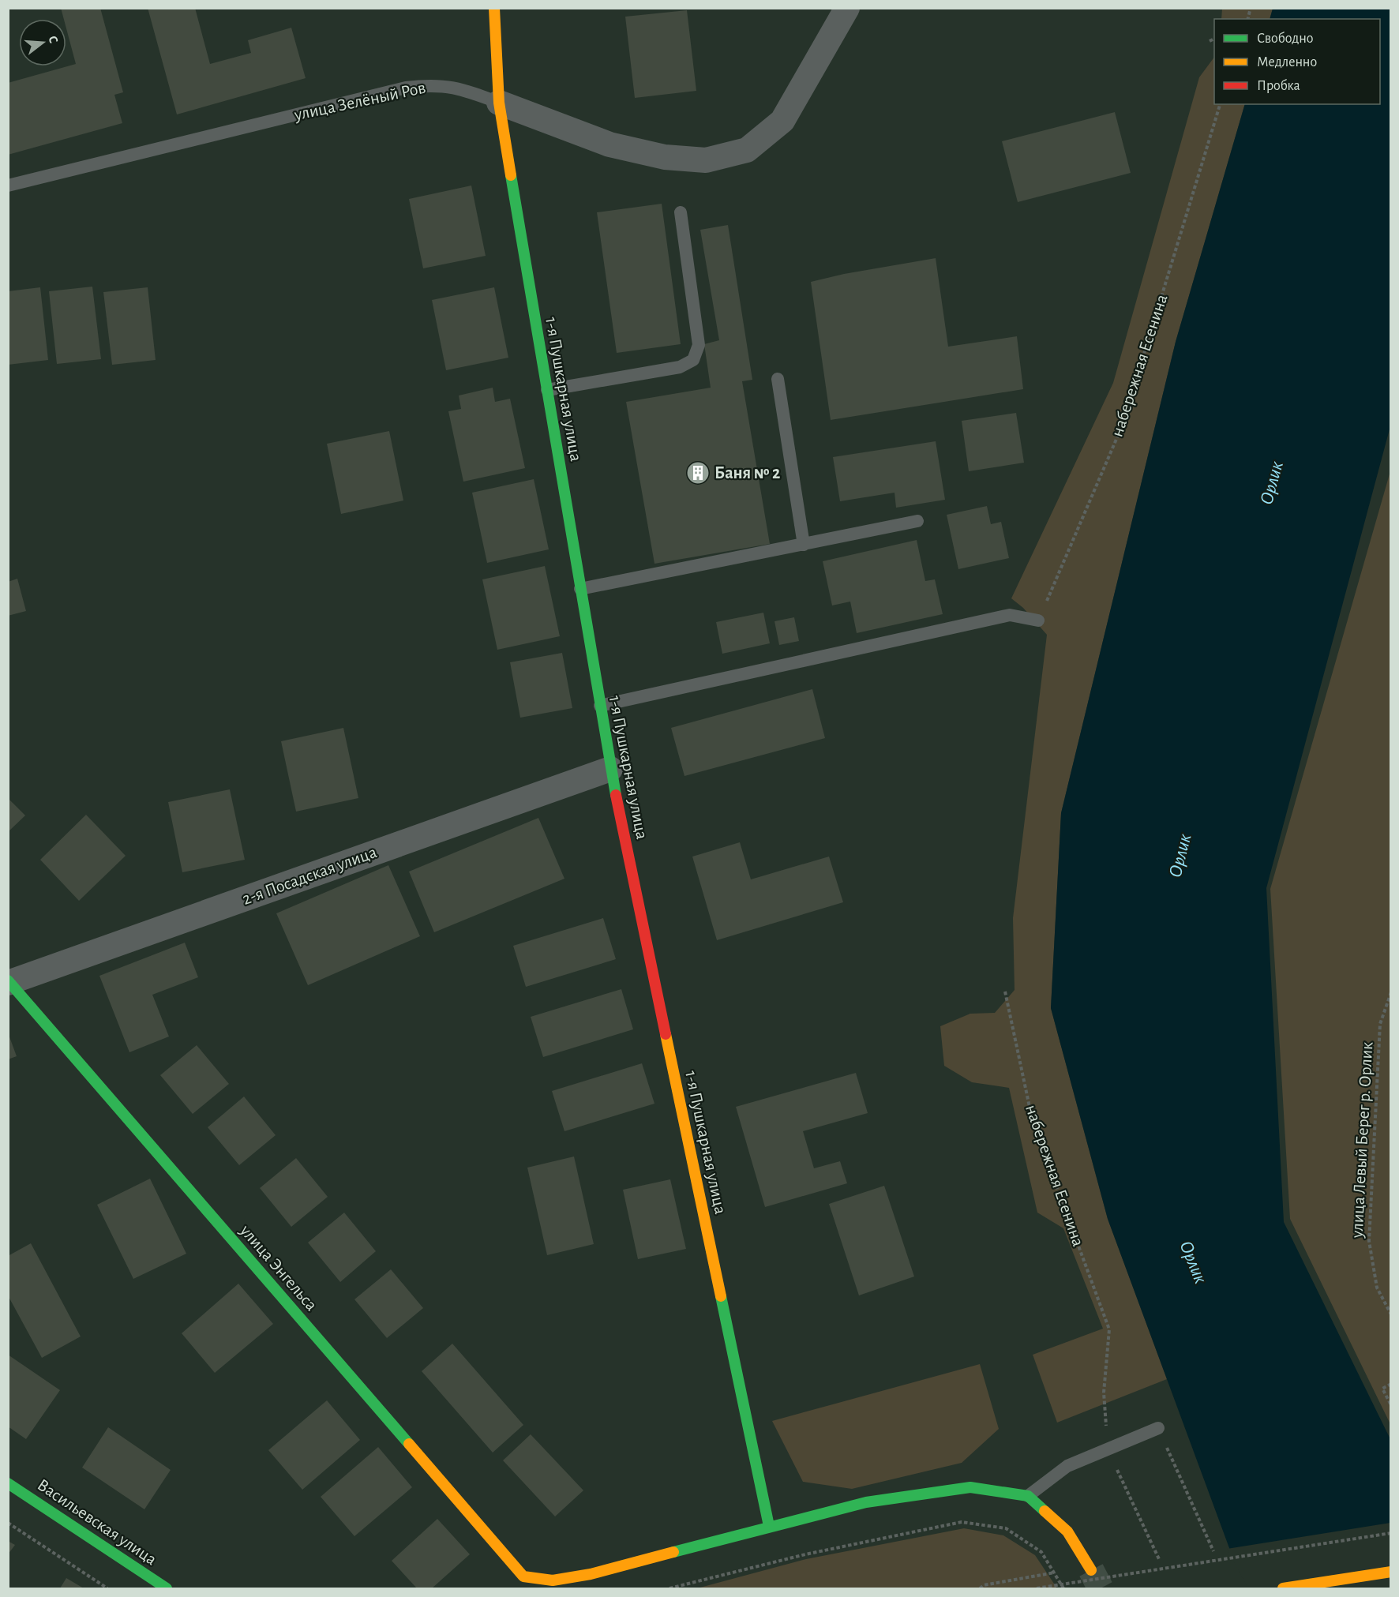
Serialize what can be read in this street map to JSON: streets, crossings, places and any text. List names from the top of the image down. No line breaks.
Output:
{"streets":{"street":["улица Зелёный Ров","1-я Пушкарная улица","2-я Посадская улица","улица Энгельса","Васильевская улица"],"path":["набережная Есенина","улица Левый Берег р. Орлик"]},"crossings":[["улица Зелёный Ров","1-я Пушкарная улица"],["1-я Пушкарная улица","2-я Посадская улица"],["1-я Пушкарная улица","улица Энгельса"],["2-я Посадская улица","улица Энгельса"]],"water":["Орлик"],"places":{"building":["Баня № 2"]},"legend":["Свободно","Медленно","Пробка"],"north":"right"}
